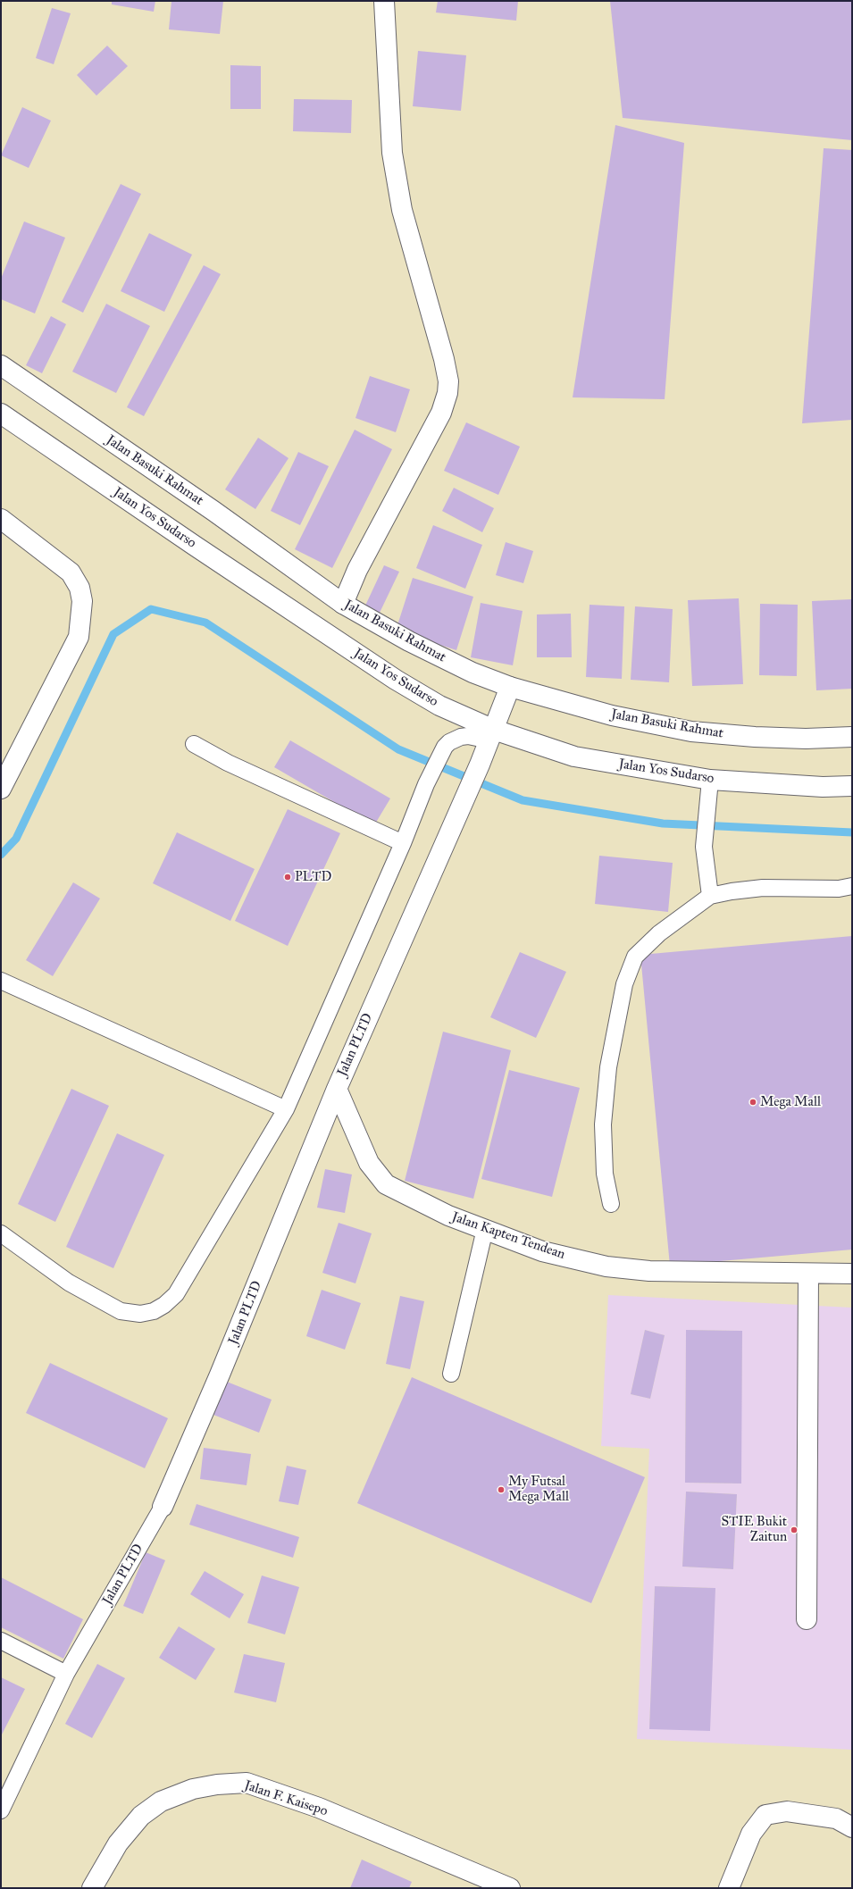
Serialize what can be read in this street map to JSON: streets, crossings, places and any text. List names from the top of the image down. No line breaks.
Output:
{"streets":{"main road":["Jalan Basuki Rahmat","Jalan Yos Sudarso","Jalan PLTD","Jalan Kapten Tendean","Jalan F. Kaisepo"]},"crossings":[["Jalan Basuki Rahmat","Jalan PLTD"],["Jalan Yos Sudarso","Jalan PLTD"],["Jalan PLTD","Jalan Kapten Tendean"]],"places":["PLTD","Mega Mall","My Futsal Mega Mall","STIE Bukit Zaitun"]}
